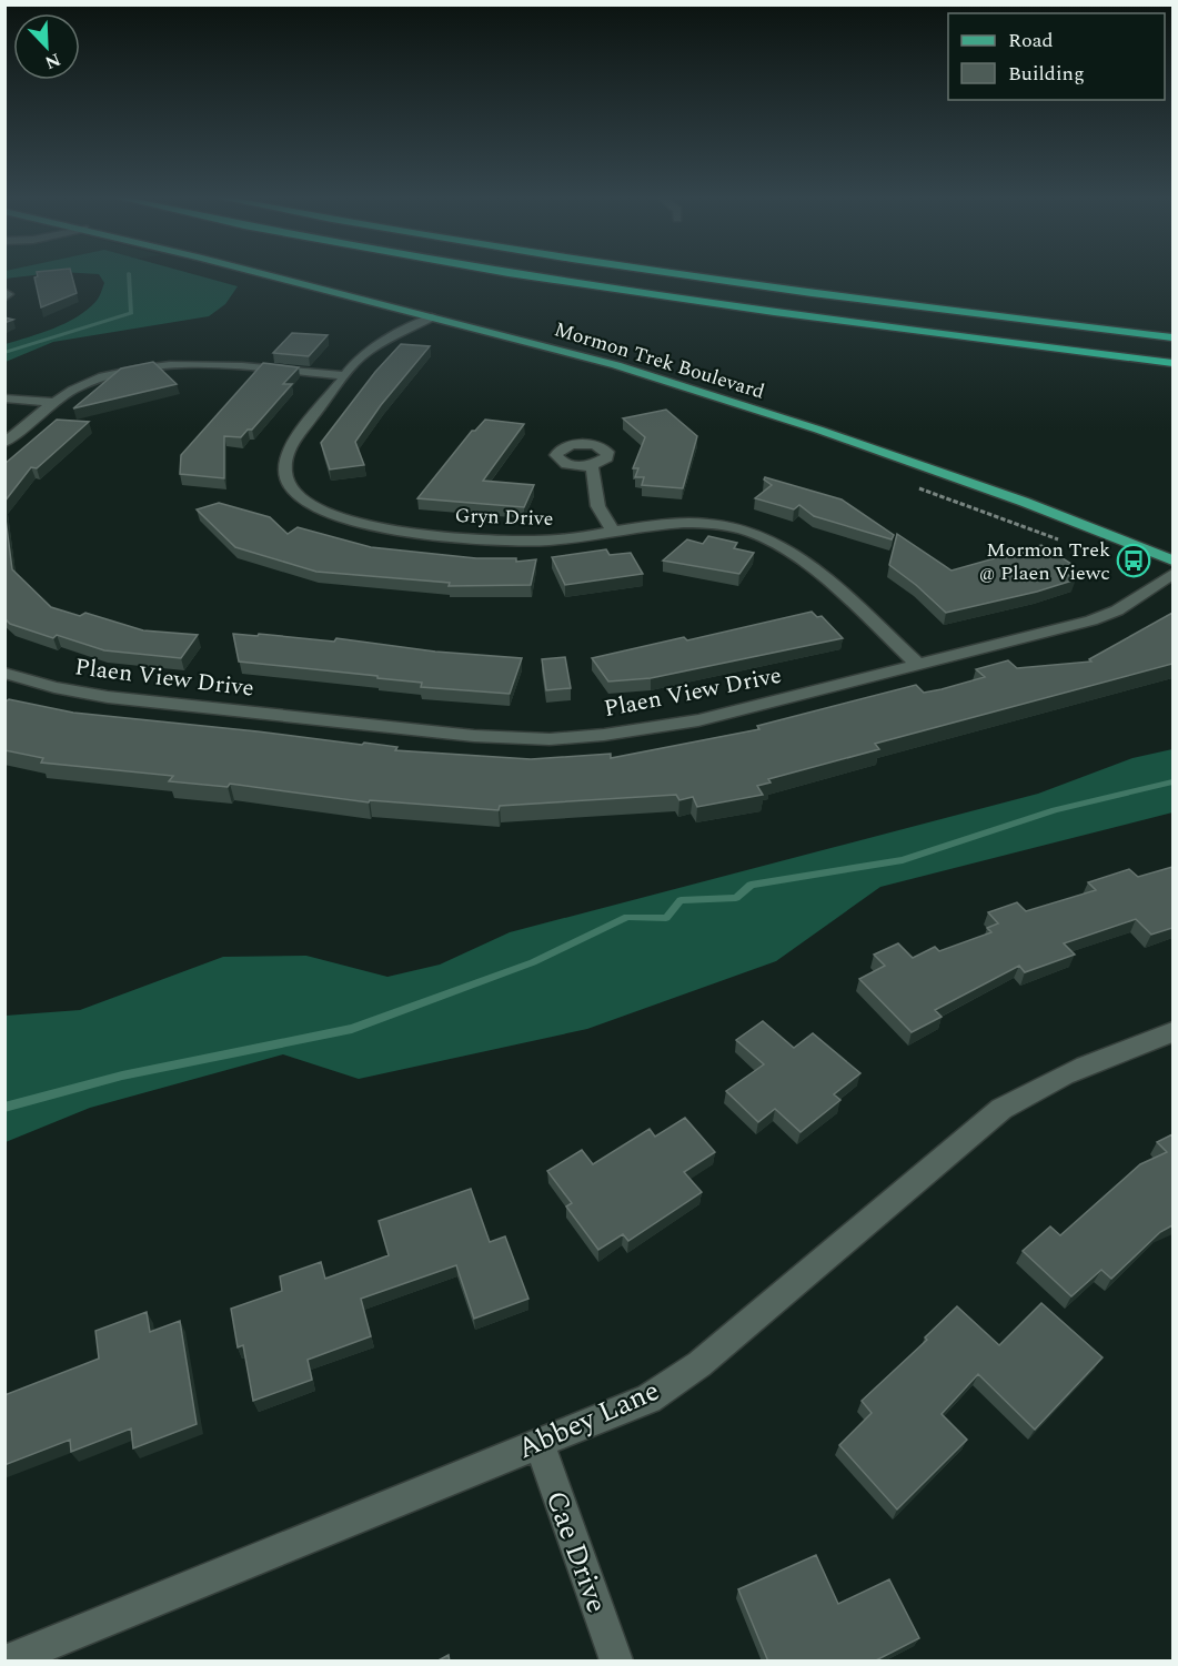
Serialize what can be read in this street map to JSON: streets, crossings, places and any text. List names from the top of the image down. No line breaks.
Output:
{"streets":{"main road":["Mormon Trek Boulevard"],"street":["Gryn Drive","Plaen View Drive","Abbey Lane","Cae Drive"]},"crossings":[["Mormon Trek Boulevard","Gryn Drive"],["Gryn Drive","Plaen View Drive"],["Abbey Lane","Cae Drive"]],"places":{"bus stop":["Mormon Trek @ Plaen Viewc"]},"legend":["Road","Building"],"north":"bottom right"}
